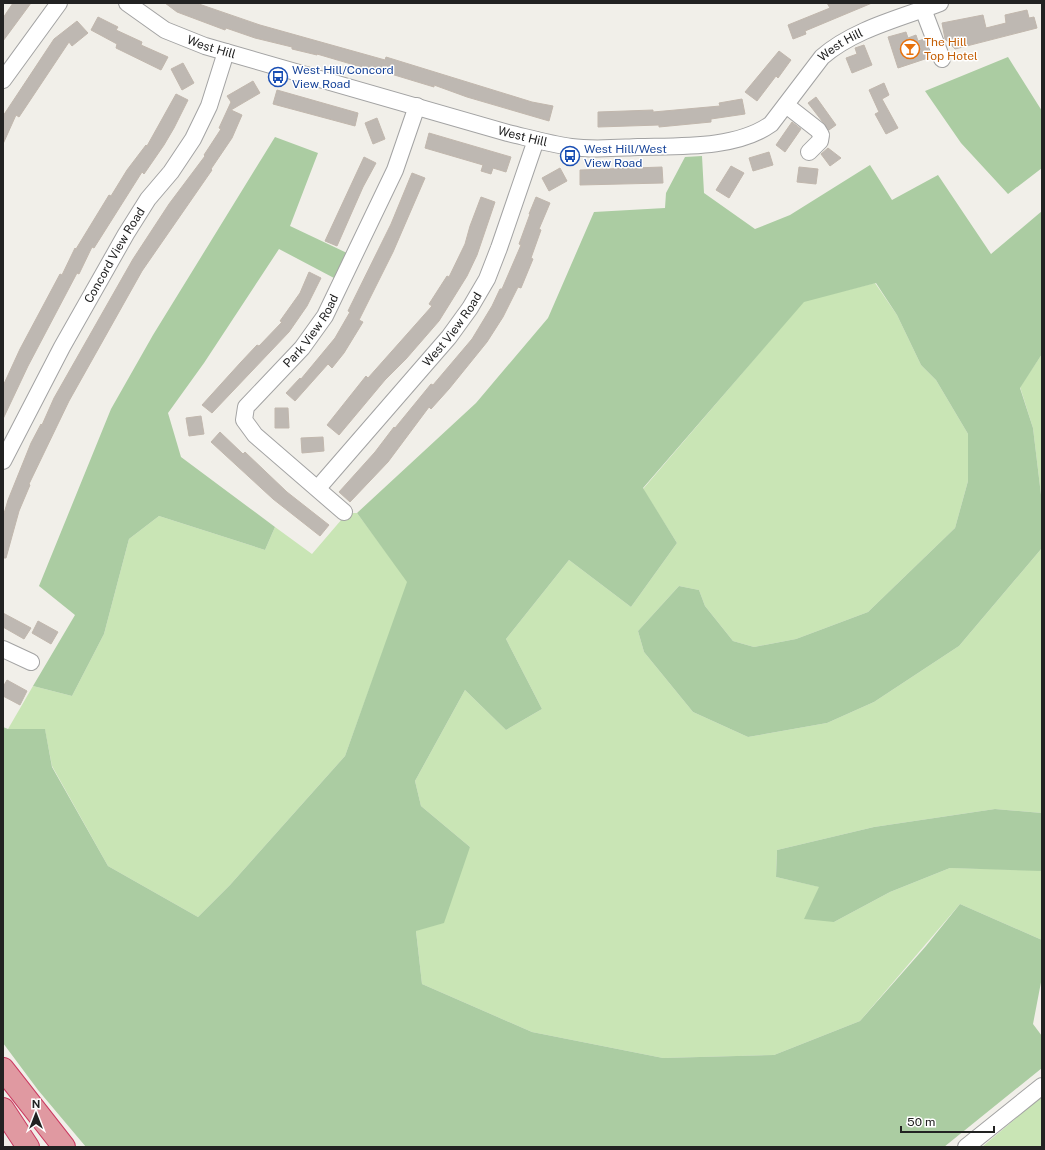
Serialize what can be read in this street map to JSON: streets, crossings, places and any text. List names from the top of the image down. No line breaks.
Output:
{"streets":{"street":["West Hill","Concord View Road","West View Road","Park View Road"]},"crossings":[["West Hill","Concord View Road"],["West Hill","West View Road"],["West Hill","Park View Road"],["West View Road","Park View Road"]],"places":{"bar":["The Hill Top Hotel"],"bus stop":["West Hill/Concord View Road","West Hill/West View Road"]},"scale_bar":"50 m","north":"top"}
